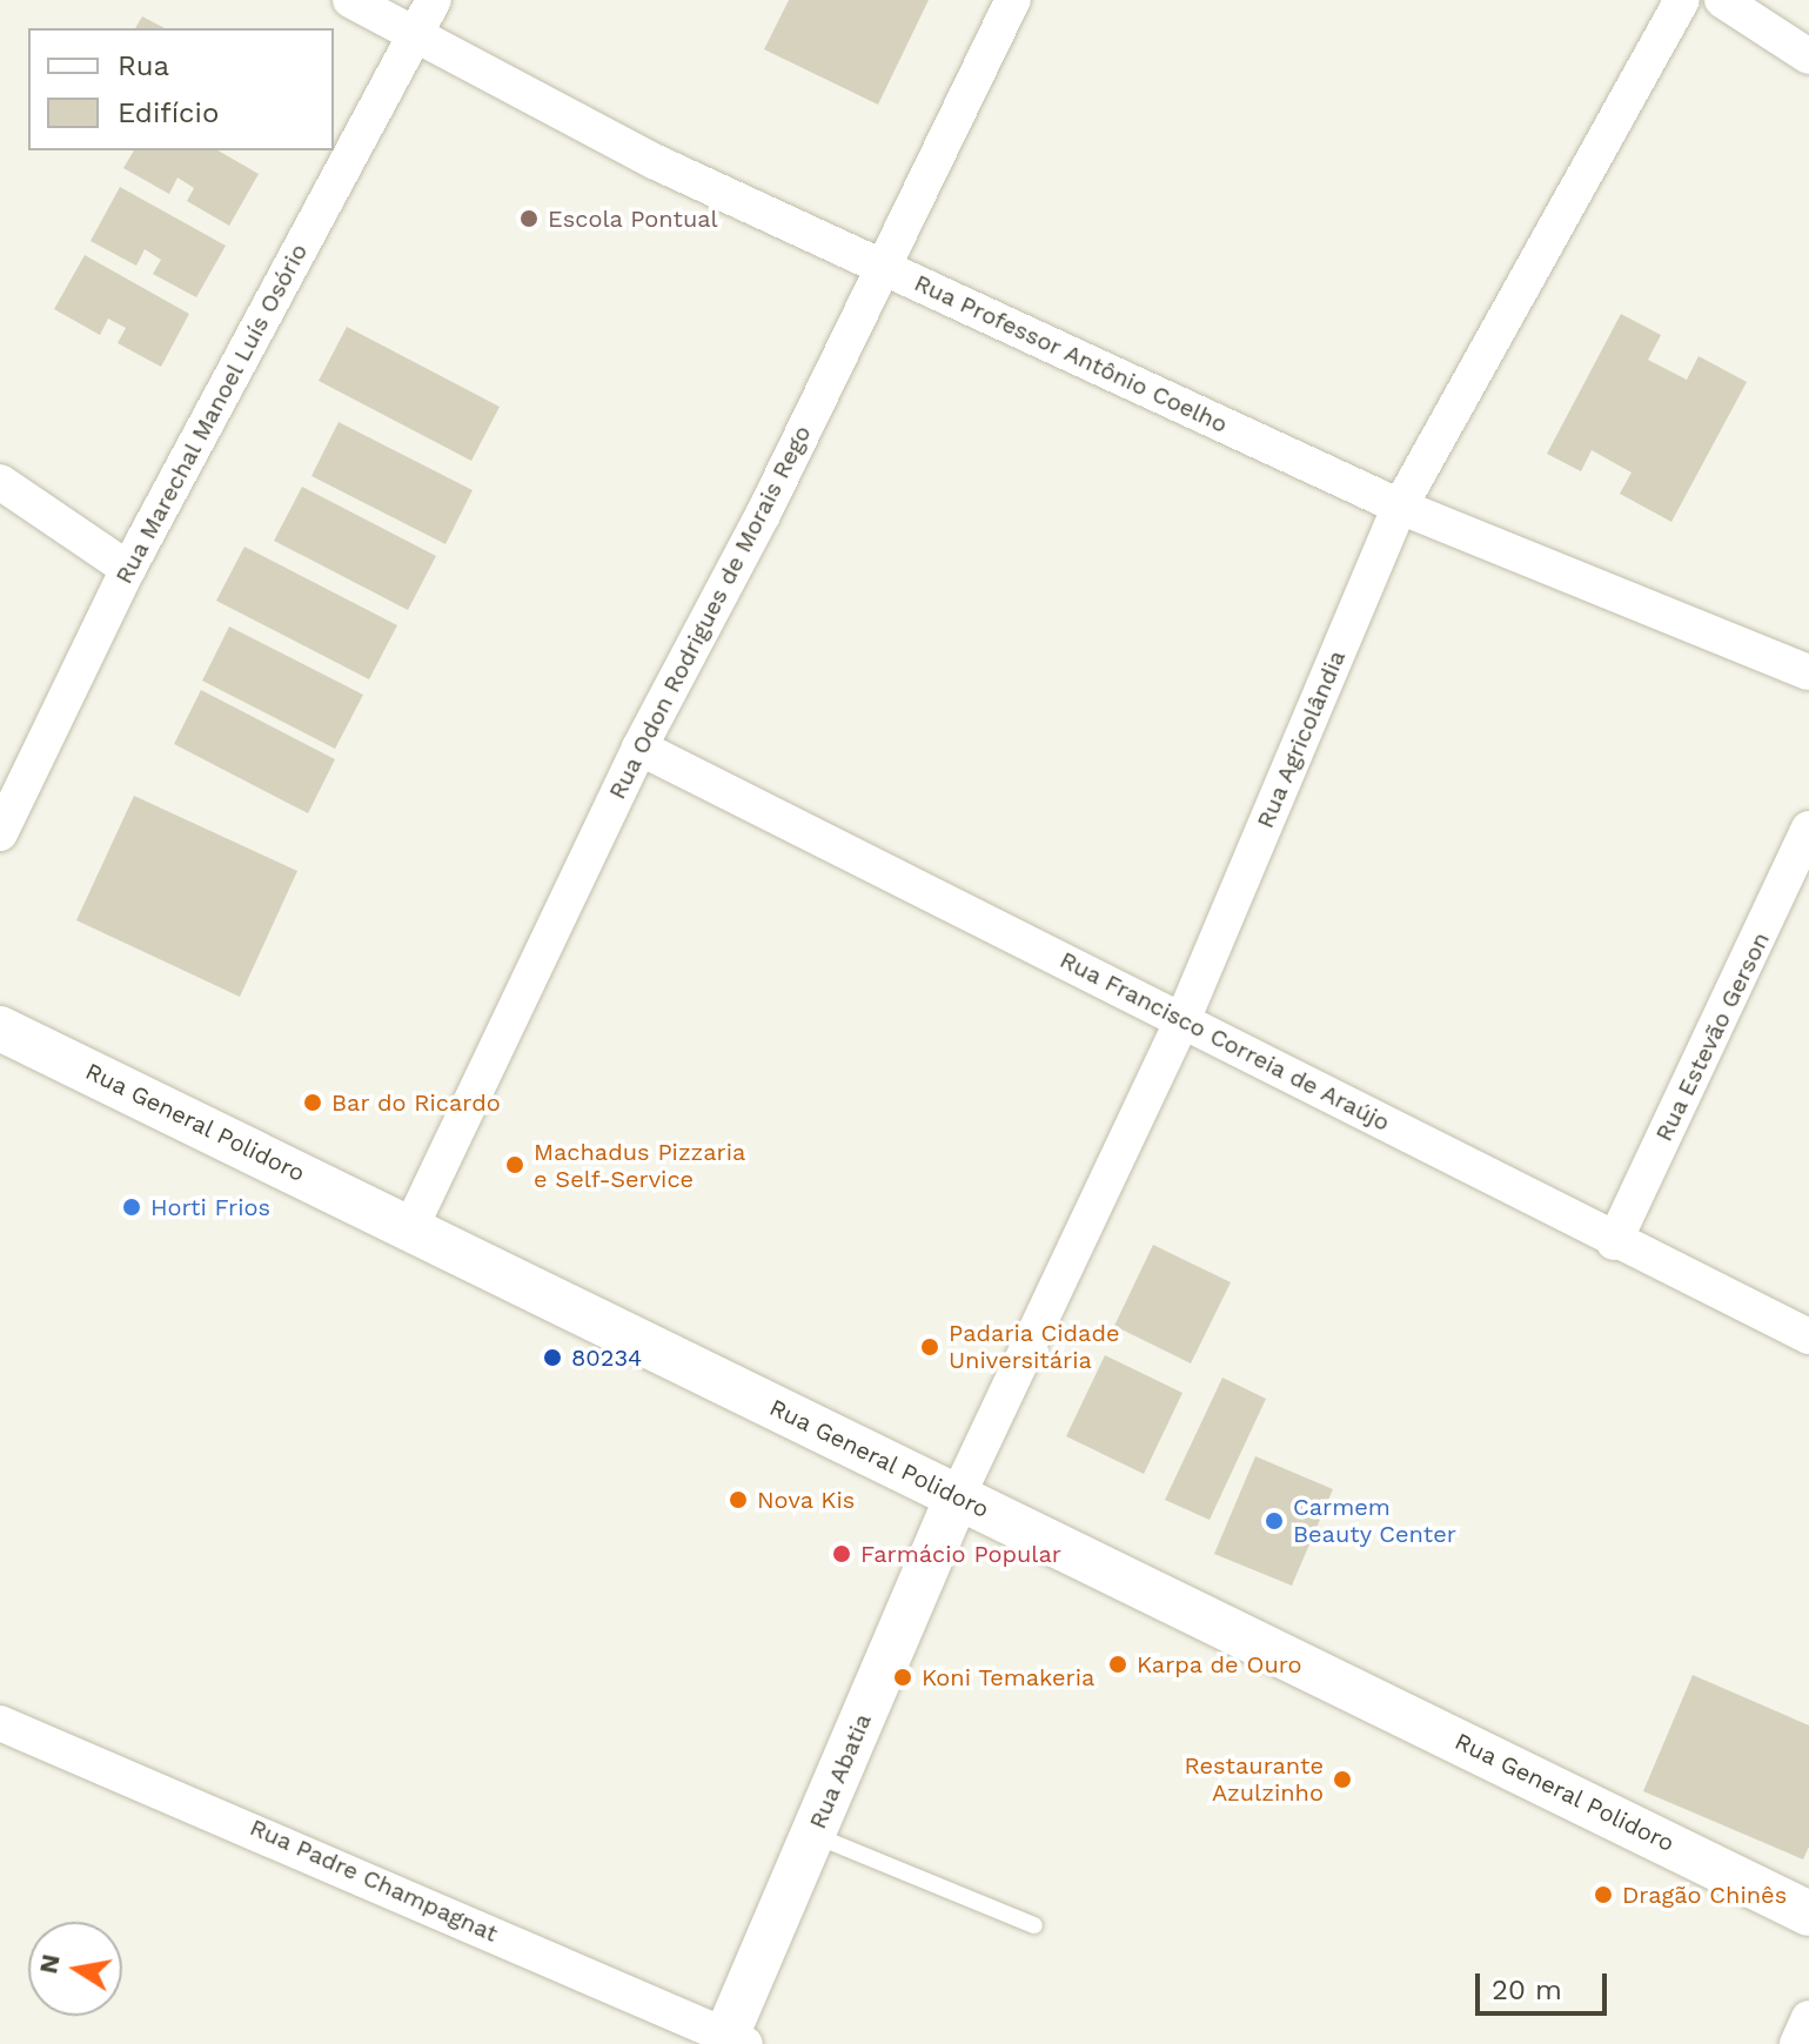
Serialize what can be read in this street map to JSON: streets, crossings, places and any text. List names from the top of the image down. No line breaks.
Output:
{"streets":{"street":["Rua Professor Antônio Coelho","Rua Marechal Manoel Luís Osório","Rua Odon Rodrigues de Morais Rego","Rua Agricolândia","Rua Estevão Gerson","Rua Francisco Correia de Araújo","Rua General Polidoro","Rua Abatia","Rua Padre Champagnat"]},"crossings":[["Rua Professor Antônio Coelho","Rua Marechal Manoel Luís Osório"],["Rua Professor Antônio Coelho","Rua Odon Rodrigues de Morais Rego"],["Rua Professor Antônio Coelho","Rua Agricolândia"],["Rua Odon Rodrigues de Morais Rego","Rua Francisco Correia de Araújo"],["Rua Odon Rodrigues de Morais Rego","Rua General Polidoro"],["Rua Agricolândia","Rua Francisco Correia de Araújo"],["Rua Agricolândia","Rua General Polidoro"],["Rua Agricolândia","Rua Abatia"],["Rua Estevão Gerson","Rua Francisco Correia de Araújo"],["Rua General Polidoro","Rua Abatia"],["Rua Abatia","Rua Padre Champagnat"]],"places":["Escola Pontual","Bar do Ricardo","Machadus Pizzaria e Self-Service","Horti Frios","Padaria Cidade Universitária","80234","Nova Kis","Carmem Beauty Center","Farmácio Popular","Karpa de Ouro","Koni Temakeria","Restaurante Azulzinho","Dragão Chinês"],"legend":["Rua","Edifício"],"scale_bar":"20 m","north":"left"}
